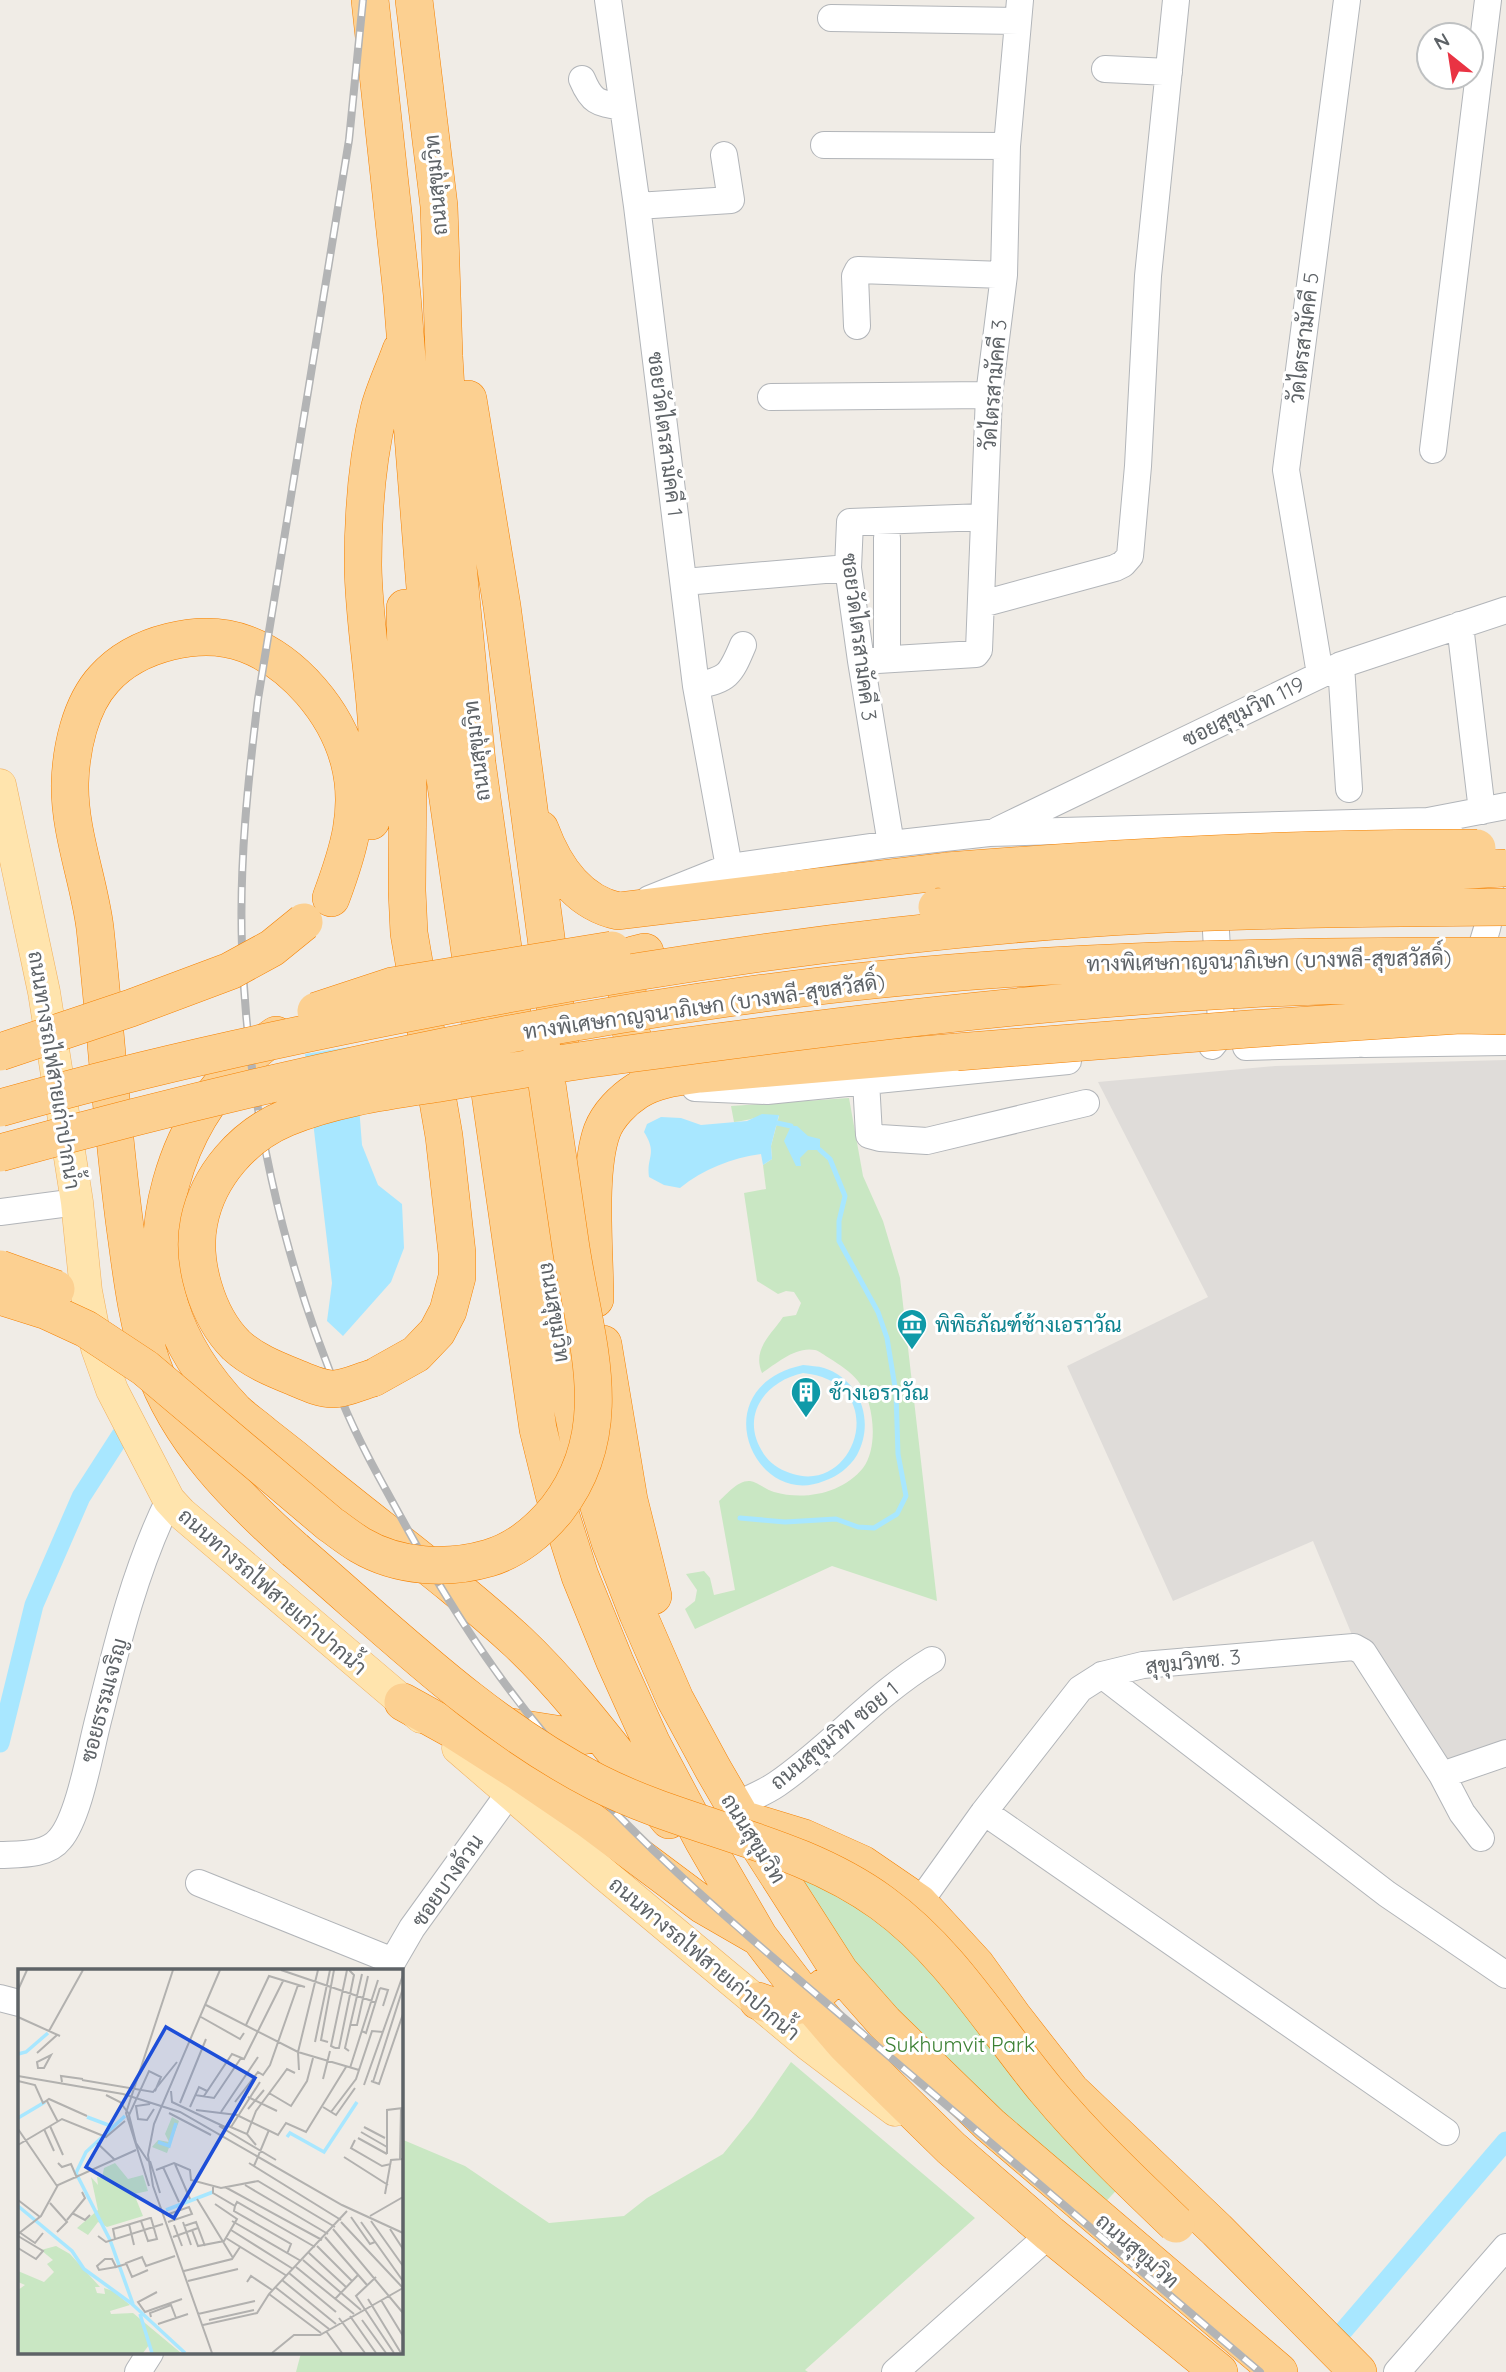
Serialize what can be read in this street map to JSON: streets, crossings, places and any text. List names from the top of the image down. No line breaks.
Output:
{"streets":{"highway":["ถนนสุขุมวิท","ทางพิเศษกาญจนาภิเษก (บางพลี-สุขสวัสดิ์)"],"main road":["ถนนทางรถไฟสายเก่าปากน้ำ"],"street":["วัดไตรสามัคคี 5","วัดไตรสามัคคี 3","ซอยวัดไตรสามัคคี 1","ซอยวัดไตรสามัคคี 3","ซอยสุขุมวิท 119","สุขุมวิทซ. 3","ซอยธรรมเจริญ","ถนนสุขุมวิท ซอย 1","ซอยบางด้วน"]},"crossings":[["ถนนสุขุมวิท","ถนนทางรถไฟสายเก่าปากน้ำ"],["ถนนสุขุมวิท","ถนนสุขุมวิท ซอย 1"],["วัดไตรสามัคคี 5","ซอยสุขุมวิท 119"],["วัดไตรสามัคคี 3","ซอยวัดไตรสามัคคี 3"],["ถนนทางรถไฟสายเก่าปากน้ำ","ซอยธรรมเจริญ"],["ถนนทางรถไฟสายเก่าปากน้ำ","ซอยบางด้วน"]],"parks":["Sukhumvit Park"],"places":{"museum":["พิพิธภัณฑ์ช้างเอราวัณ"],"building":["ช้างเอราวัณ"]},"north":"top left"}
